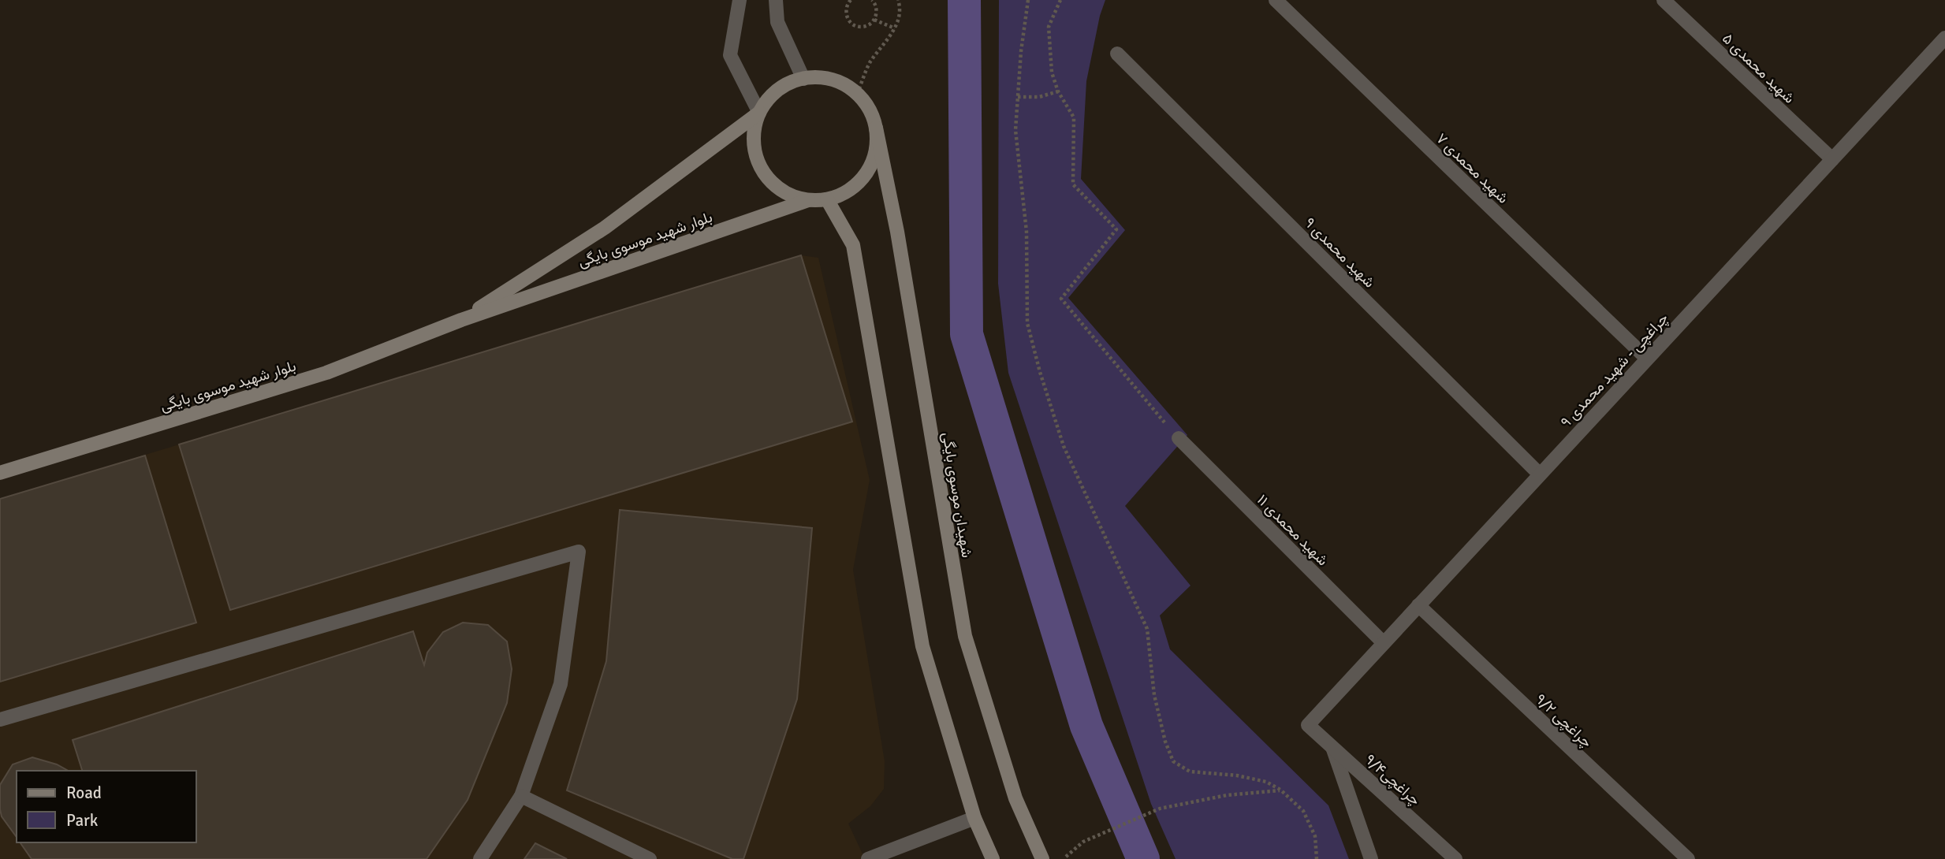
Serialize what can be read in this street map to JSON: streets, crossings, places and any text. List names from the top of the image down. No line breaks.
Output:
{"streets":{"street":["شهید محمدی ۵","شهید محمدی ۷","بلوار شهید موسوی بایگی","شهید محمدی ۹","۹ چراغچی - شهید محمدی","شهیدان موسوی بایگی","شهید محمدی ۱۱","۹/۲ چراغچی","۹/۴چراغچی"]},"crossings":[["شهید محمدی ۵","۹ چراغچی - شهید محمدی"],["شهید محمدی ۷","۹ چراغچی - شهید محمدی"],["بلوار شهید موسوی بایگی","شهیدان موسوی بایگی"],["شهید محمدی ۹","۹ چراغچی - شهید محمدی"],["۹ چراغچی - شهید محمدی","شهید محمدی ۱۱"],["۹ چراغچی - شهید محمدی","۹/۲ چراغچی"],["۹ چراغچی - شهید محمدی","۹/۴چراغچی"]],"legend":["Road","Park"]}
